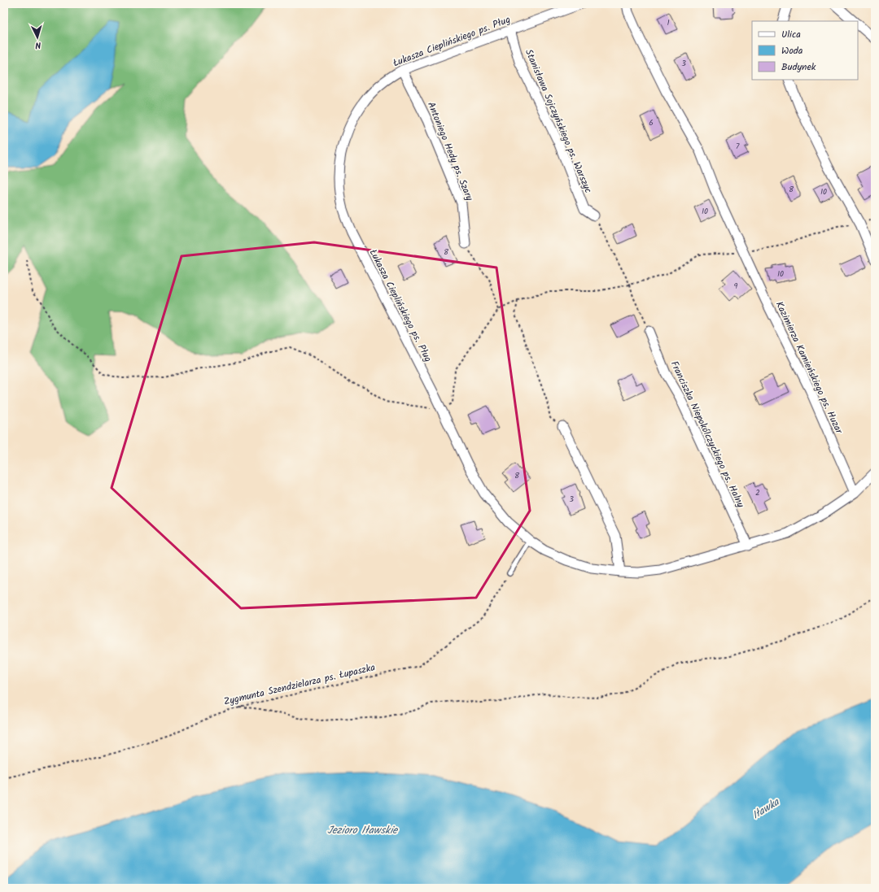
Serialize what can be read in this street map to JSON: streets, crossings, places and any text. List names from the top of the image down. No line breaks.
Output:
{"streets":{"street":["Łukasza Cieplińskiego ps. Pług","Stanisława Sojczyńskiego ps. Warszyc","Antoniego Hedy ps. Szary","Kazimierza Kamieńskiego ps. Huzar","Franciszka Niepokólczyckiego ps. Halny"],"path":["Zygmunta Szendzielarza ps. Łupaszka"]},"crossings":[["Łukasza Cieplińskiego ps. Pług","Stanisława Sojczyńskiego ps. Warszyc"],["Łukasza Cieplińskiego ps. Pług","Antoniego Hedy ps. Szary"],["Łukasza Cieplińskiego ps. Pług","Kazimierza Kamieńskiego ps. Huzar"],["Łukasza Cieplińskiego ps. Pług","Franciszka Niepokólczyckiego ps. Halny"]],"water":["Iławka","Jezioro Iławskie"],"house_numbers":["1","3","6","7","8","10","10","8","10","9","8","2","3"],"legend":["Ulica","Woda","Budynek"],"north":"bottom"}
